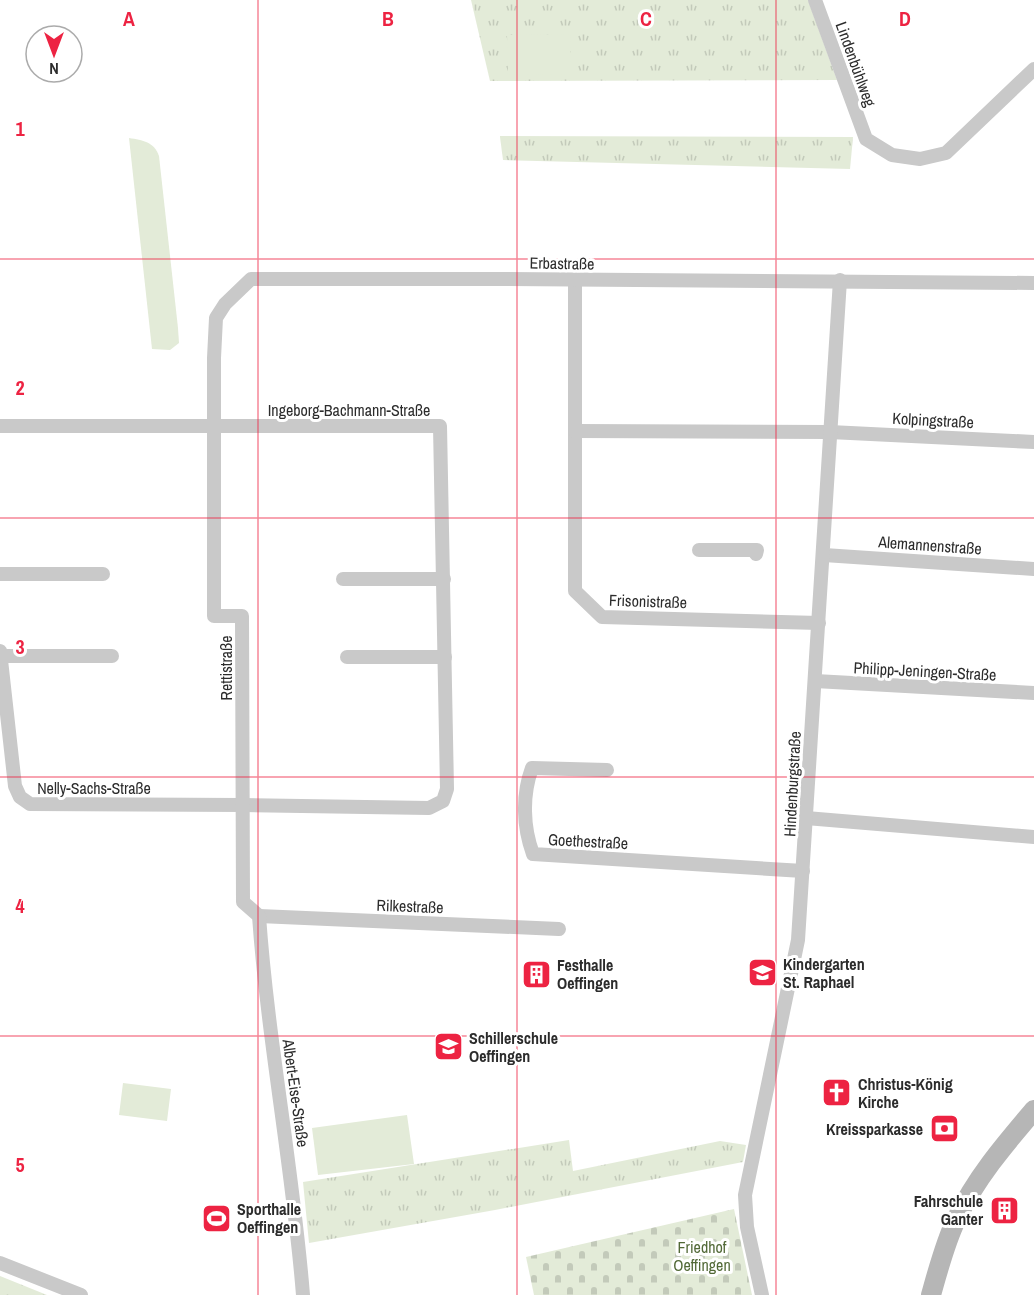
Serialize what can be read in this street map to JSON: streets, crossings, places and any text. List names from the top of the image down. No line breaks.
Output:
{"streets":{"street":["Lindenbühlweg","Erbastraße","Ingeborg-Bachmann-Straße","Kolpingstraße","Alemannenstraße","Frisonistraße","Rettistraße","Philipp-Jeningen-Straße","Hindenburgstraße","Nelly-Sachs-Straße","Goethestraße","Rilkestraße","Albert-Eise-Straße"]},"crossings":[["Erbastraße","Ingeborg-Bachmann-Straße"],["Erbastraße","Frisonistraße"],["Erbastraße","Rettistraße"],["Erbastraße","Hindenburgstraße"],["Ingeborg-Bachmann-Straße","Rettistraße"],["Ingeborg-Bachmann-Straße","Nelly-Sachs-Straße"],["Kolpingstraße","Hindenburgstraße"],["Alemannenstraße","Hindenburgstraße"],["Frisonistraße","Hindenburgstraße"],["Rettistraße","Nelly-Sachs-Straße"],["Rettistraße","Rilkestraße"],["Rettistraße","Albert-Eise-Straße"],["Philipp-Jeningen-Straße","Hindenburgstraße"],["Hindenburgstraße","Goethestraße"],["Rilkestraße","Albert-Eise-Straße"]],"parks":["Friedhof Oeffingen"],"places":{"school or university":["Kindergarten St. Raphael","Schillerschule Oeffingen"],"building":["Festhalle Oeffingen","Fahrschule Ganter"],"church":["Christus-König Kirche"],"bank":["Kreissparkasse"],"sports":["Sporthalle Oeffingen"]},"north":"bottom","grid":{"columns":["A","B","C","D"],"rows":["1","2","3","4","5"]}}
